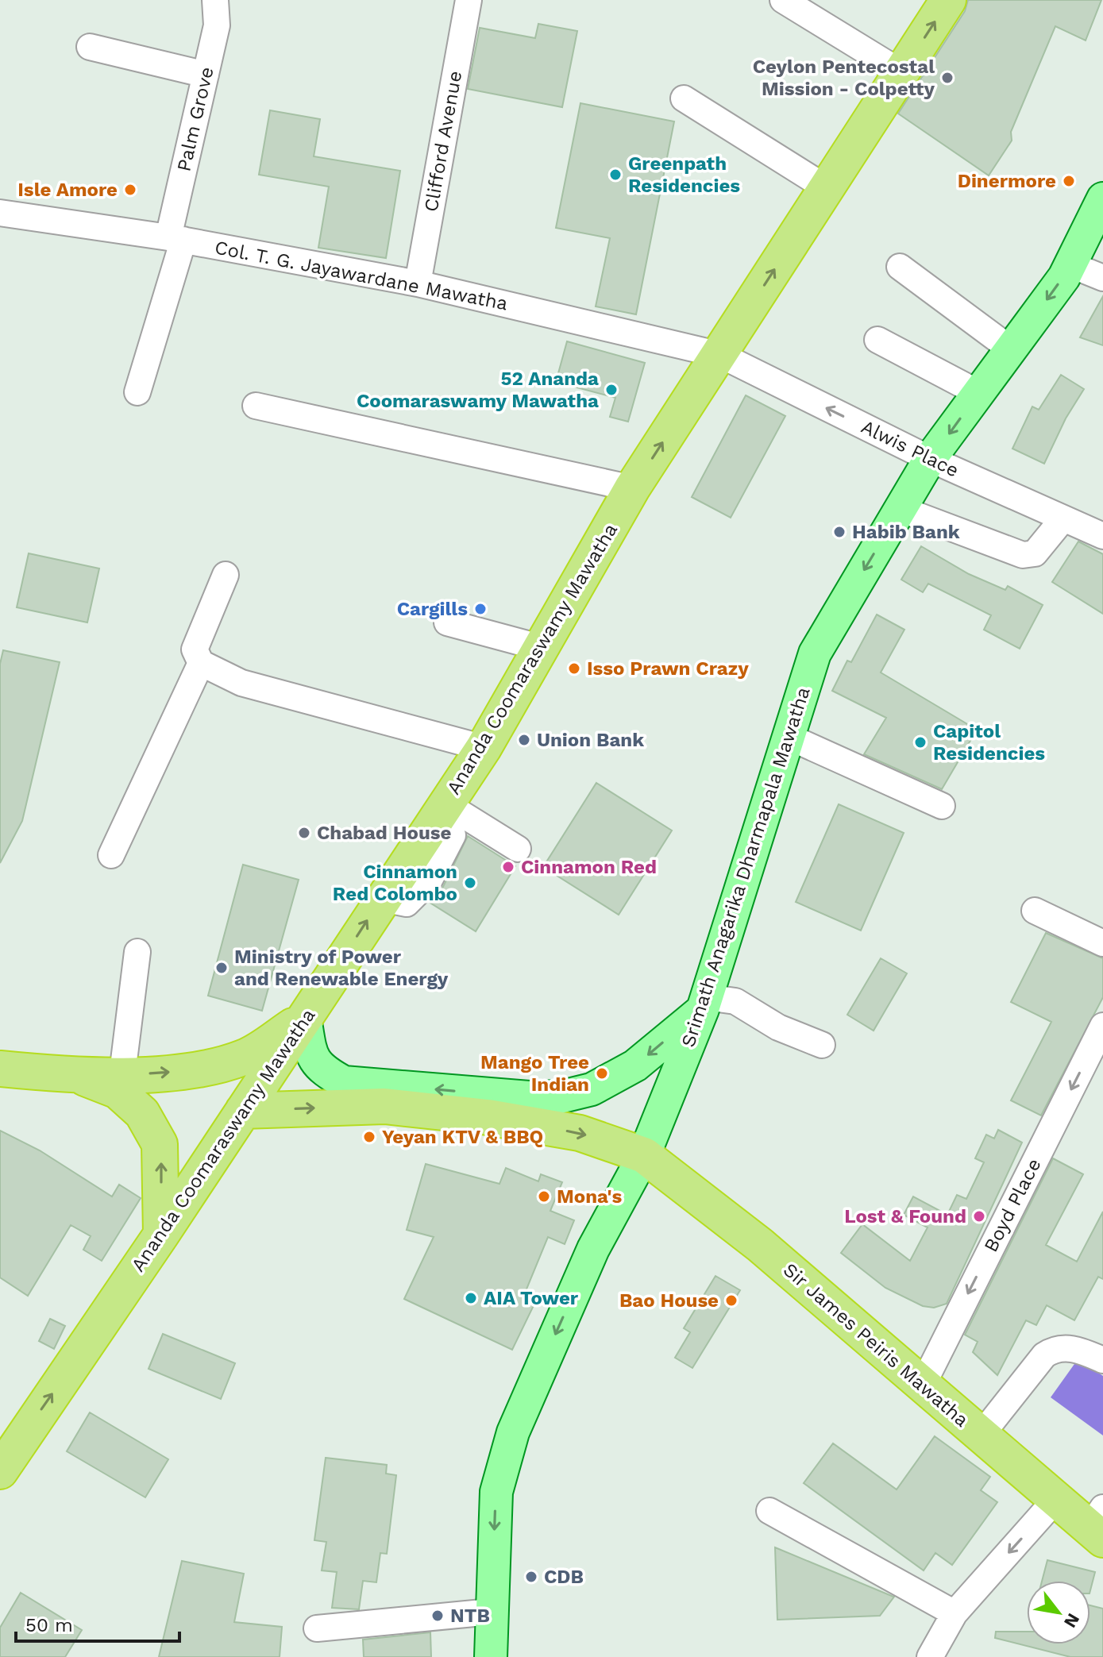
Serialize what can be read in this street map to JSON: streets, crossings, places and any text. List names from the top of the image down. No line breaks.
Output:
{"streets":{"highway":["Ananda Coomaraswamy Mawatha","Sir James Peiris Mawatha"],"main road":["Srimath Anagarika Dharmapala Mawatha"],"street":["Palm Grove","Clifford Avenue","Col. T. G. Jayawardane Mawatha","Alwis Place","Boyd Place"]},"crossings":[["Palm Grove","Col. T. G. Jayawardane Mawatha"],["Clifford Avenue","Col. T. G. Jayawardane Mawatha"],["Col. T. G. Jayawardane Mawatha","Alwis Place"],["Col. T. G. Jayawardane Mawatha","Ananda Coomaraswamy Mawatha"],["Alwis Place","Ananda Coomaraswamy Mawatha"],["Alwis Place","Srimath Anagarika Dharmapala Mawatha"],["Ananda Coomaraswamy Mawatha","Sir James Peiris Mawatha"],["Srimath Anagarika Dharmapala Mawatha","Sir James Peiris Mawatha"],["Boyd Place","Sir James Peiris Mawatha"]],"one_way":["Ananda Coomaraswamy Mawatha","Srimath Anagarika Dharmapala Mawatha","Boyd Place","Sir James Peiris Mawatha"],"places":["Ceylon Pentecostal Mission - Colpetty","Greenpath Residencies","Dinermore","Isle Amore","52 Ananda Coomaraswamy Mawatha","Habib Bank","Cargills","Isso Prawn Crazy","Union Bank","Capitol Residencies","Chabad House","Cinnamon Red","Cinnamon Red Colombo","Ministry of Power and Renewable Energy","Mango Tree Indian","Yeyan KTV & BBQ","Mona's","Lost & Found","AIA Tower","Bao House","CDB","NTB"],"scale_bar":"50 m","north":"bottom right"}
